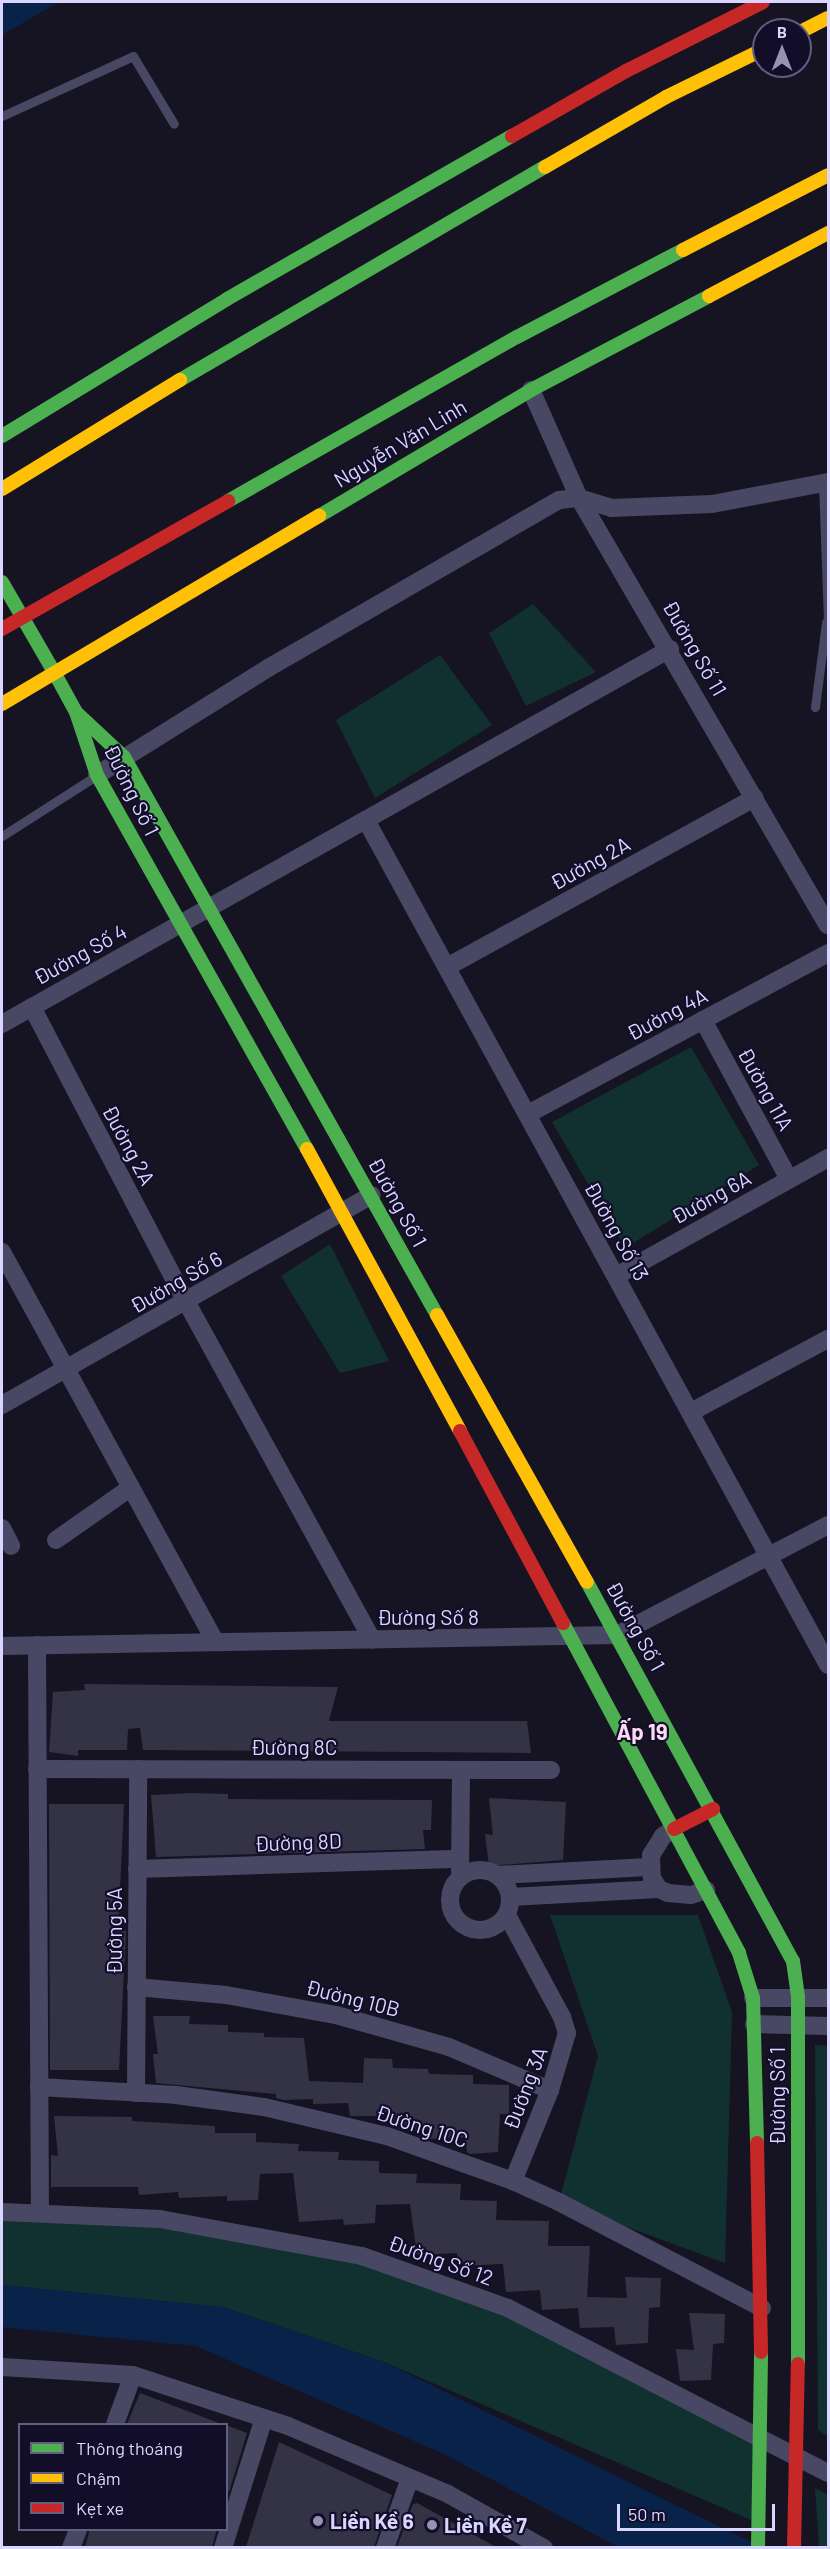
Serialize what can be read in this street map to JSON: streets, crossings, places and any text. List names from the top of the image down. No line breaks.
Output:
{"streets":{"main road":["Nguyễn Văn Linh","Đường Số 1"],"street":["Đường Số 11","Đường 2A","Đường Số 4","Đường 4A","Đường 11A","Đường 6A","Đường Số 13","Đường Số 6","Đường Số 8","Đường 8C","Đường 8D","Đường 5A","Đường 10B","Đường 3A","Đường 10C","Đường Số 12"]},"crossings":[["Nguyễn Văn Linh","Đường Số 11"],["Đường Số 11","Đường 2A"],["Đường Số 11","Đường Số 4"],["Đường Số 1","Đường Số 4"],["Đường Số 1","Đường Số 6"],["Đường Số 1","Đường Số 8"],["Đường Số 1","Đường 10C"],["Đường Số 1","Đường Số 12"],["Đường 2A","Đường Số 4"],["Đường 2A","Đường Số 13"],["Đường 2A","Đường Số 6"],["Đường 2A","Đường Số 8"],["Đường Số 4","Đường Số 13"],["Đường 4A","Đường 11A"],["Đường 4A","Đường Số 13"],["Đường 11A","Đường 6A"],["Đường 6A","Đường Số 13"],["Đường Số 13","Đường Số 8"],["Đường 8C","Đường 5A"],["Đường 8D","Đường 5A"],["Đường 8D","Đường 3A"],["Đường 5A","Đường 10B"],["Đường 5A","Đường 10C"],["Đường 10B","Đường 3A"],["Đường 3A","Đường 10C"]],"districts":["Ấp 19"],"places":["Liền Kề 6","Liền Kề 7"],"legend":["Thông thoáng","Chậm","Kẹt xe"],"scale_bar":"50 m","north":"top"}
